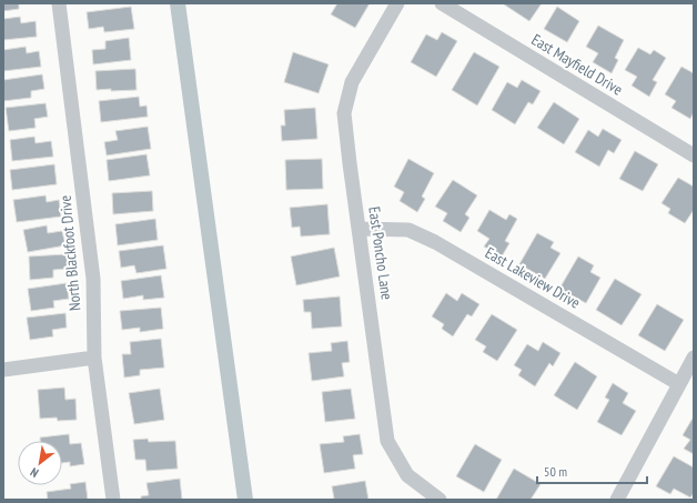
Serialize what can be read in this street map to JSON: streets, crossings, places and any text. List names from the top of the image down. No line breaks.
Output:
{"streets":{"street":["East Mayfield Drive","North Blackfoot Drive","East Poncho Lane","East Lakeview Drive"]},"crossings":[["East Poncho Lane","East Lakeview Drive"]],"scale_bar":"50 m","north":"bottom left"}
